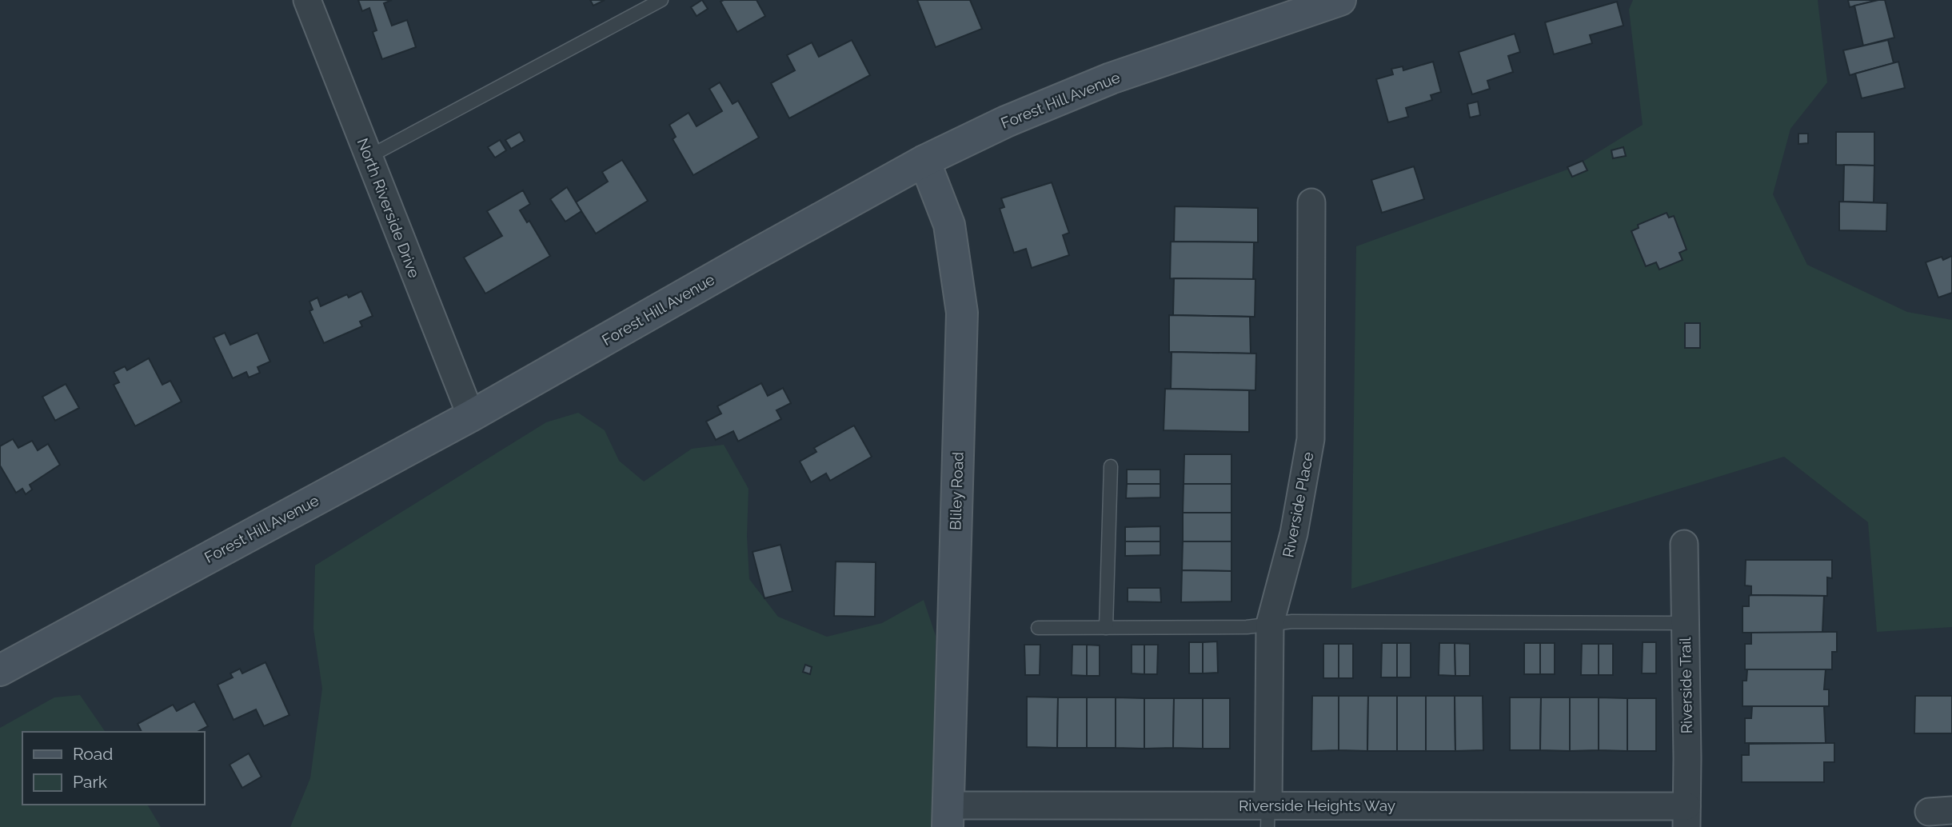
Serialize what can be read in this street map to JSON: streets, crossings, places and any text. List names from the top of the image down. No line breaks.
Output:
{"streets":{"main road":["Forest Hill Avenue","Bliley Road"],"street":["North Riverside Drive","Riverside Place","Riverside Trail","Riverside Heights Way"]},"crossings":[["Forest Hill Avenue","North Riverside Drive"],["Forest Hill Avenue","Bliley Road"],["Bliley Road","Riverside Heights Way"],["Riverside Place","Riverside Heights Way"],["Riverside Trail","Riverside Heights Way"]],"legend":["Road","Park"]}
